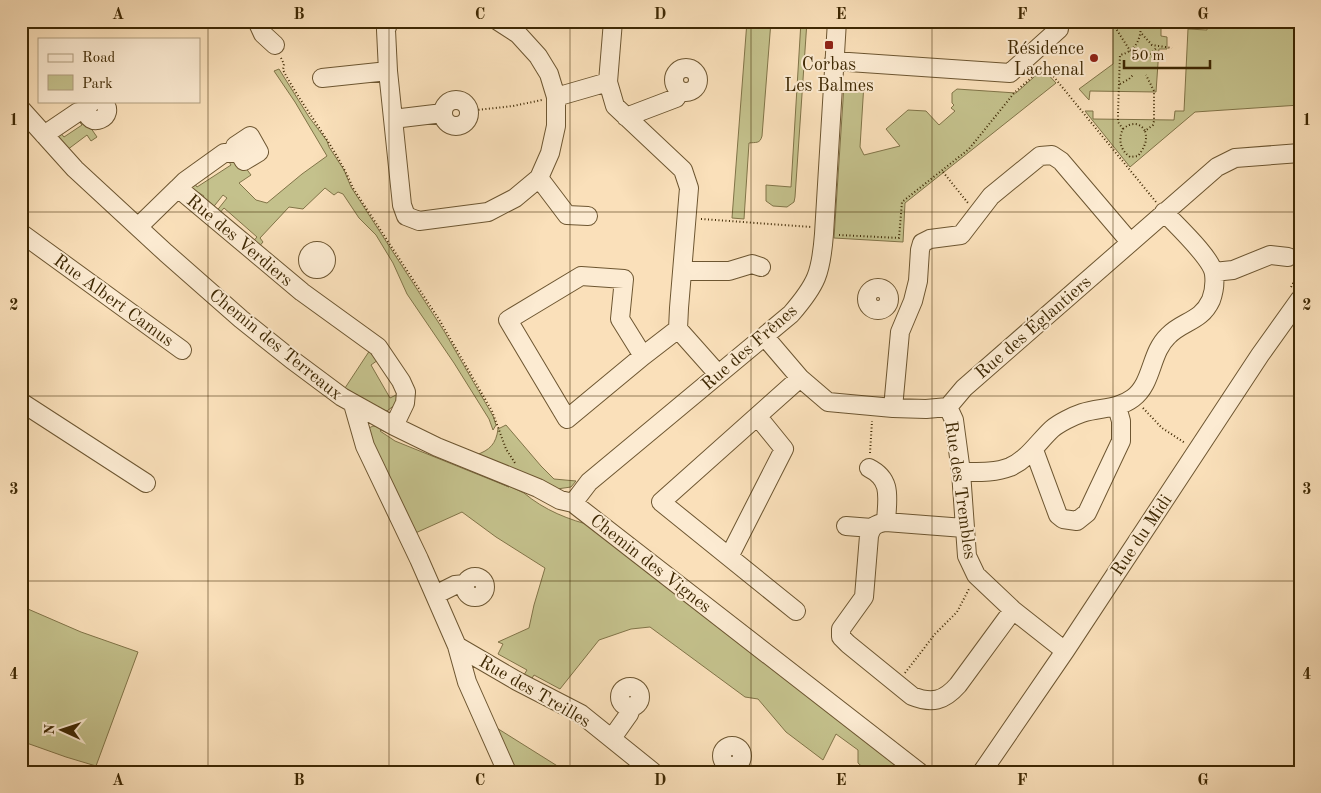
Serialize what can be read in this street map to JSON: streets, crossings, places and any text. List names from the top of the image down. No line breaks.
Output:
{"streets":{"street":["Rue des Verdiers","Rue Albert Camus","Rue des Églantiers","Chemin des Terreaux","Rue des Frênes","Rue des Trembles","Rue du Midi","Chemin des Vignes","Rue des Treilles"]},"crossings":[["Rue des Verdiers","Chemin des Terreaux"],["Rue des Verdiers","Chemin des Vignes"],["Rue des Églantiers","Rue des Trembles"],["Chemin des Terreaux","Chemin des Vignes"],["Chemin des Terreaux","Rue des Treilles"],["Rue des Frênes","Chemin des Vignes"],["Rue des Trembles","Rue du Midi"]],"places":{"transit":["Corbas Les Balmes"],"other":["Résidence Lachenal"]},"legend":["Road","Park"],"scale_bar":"50 m","north":"left","grid":{"columns":["A","B","C","D","E","F","G"],"rows":["1","2","3","4"]}}
